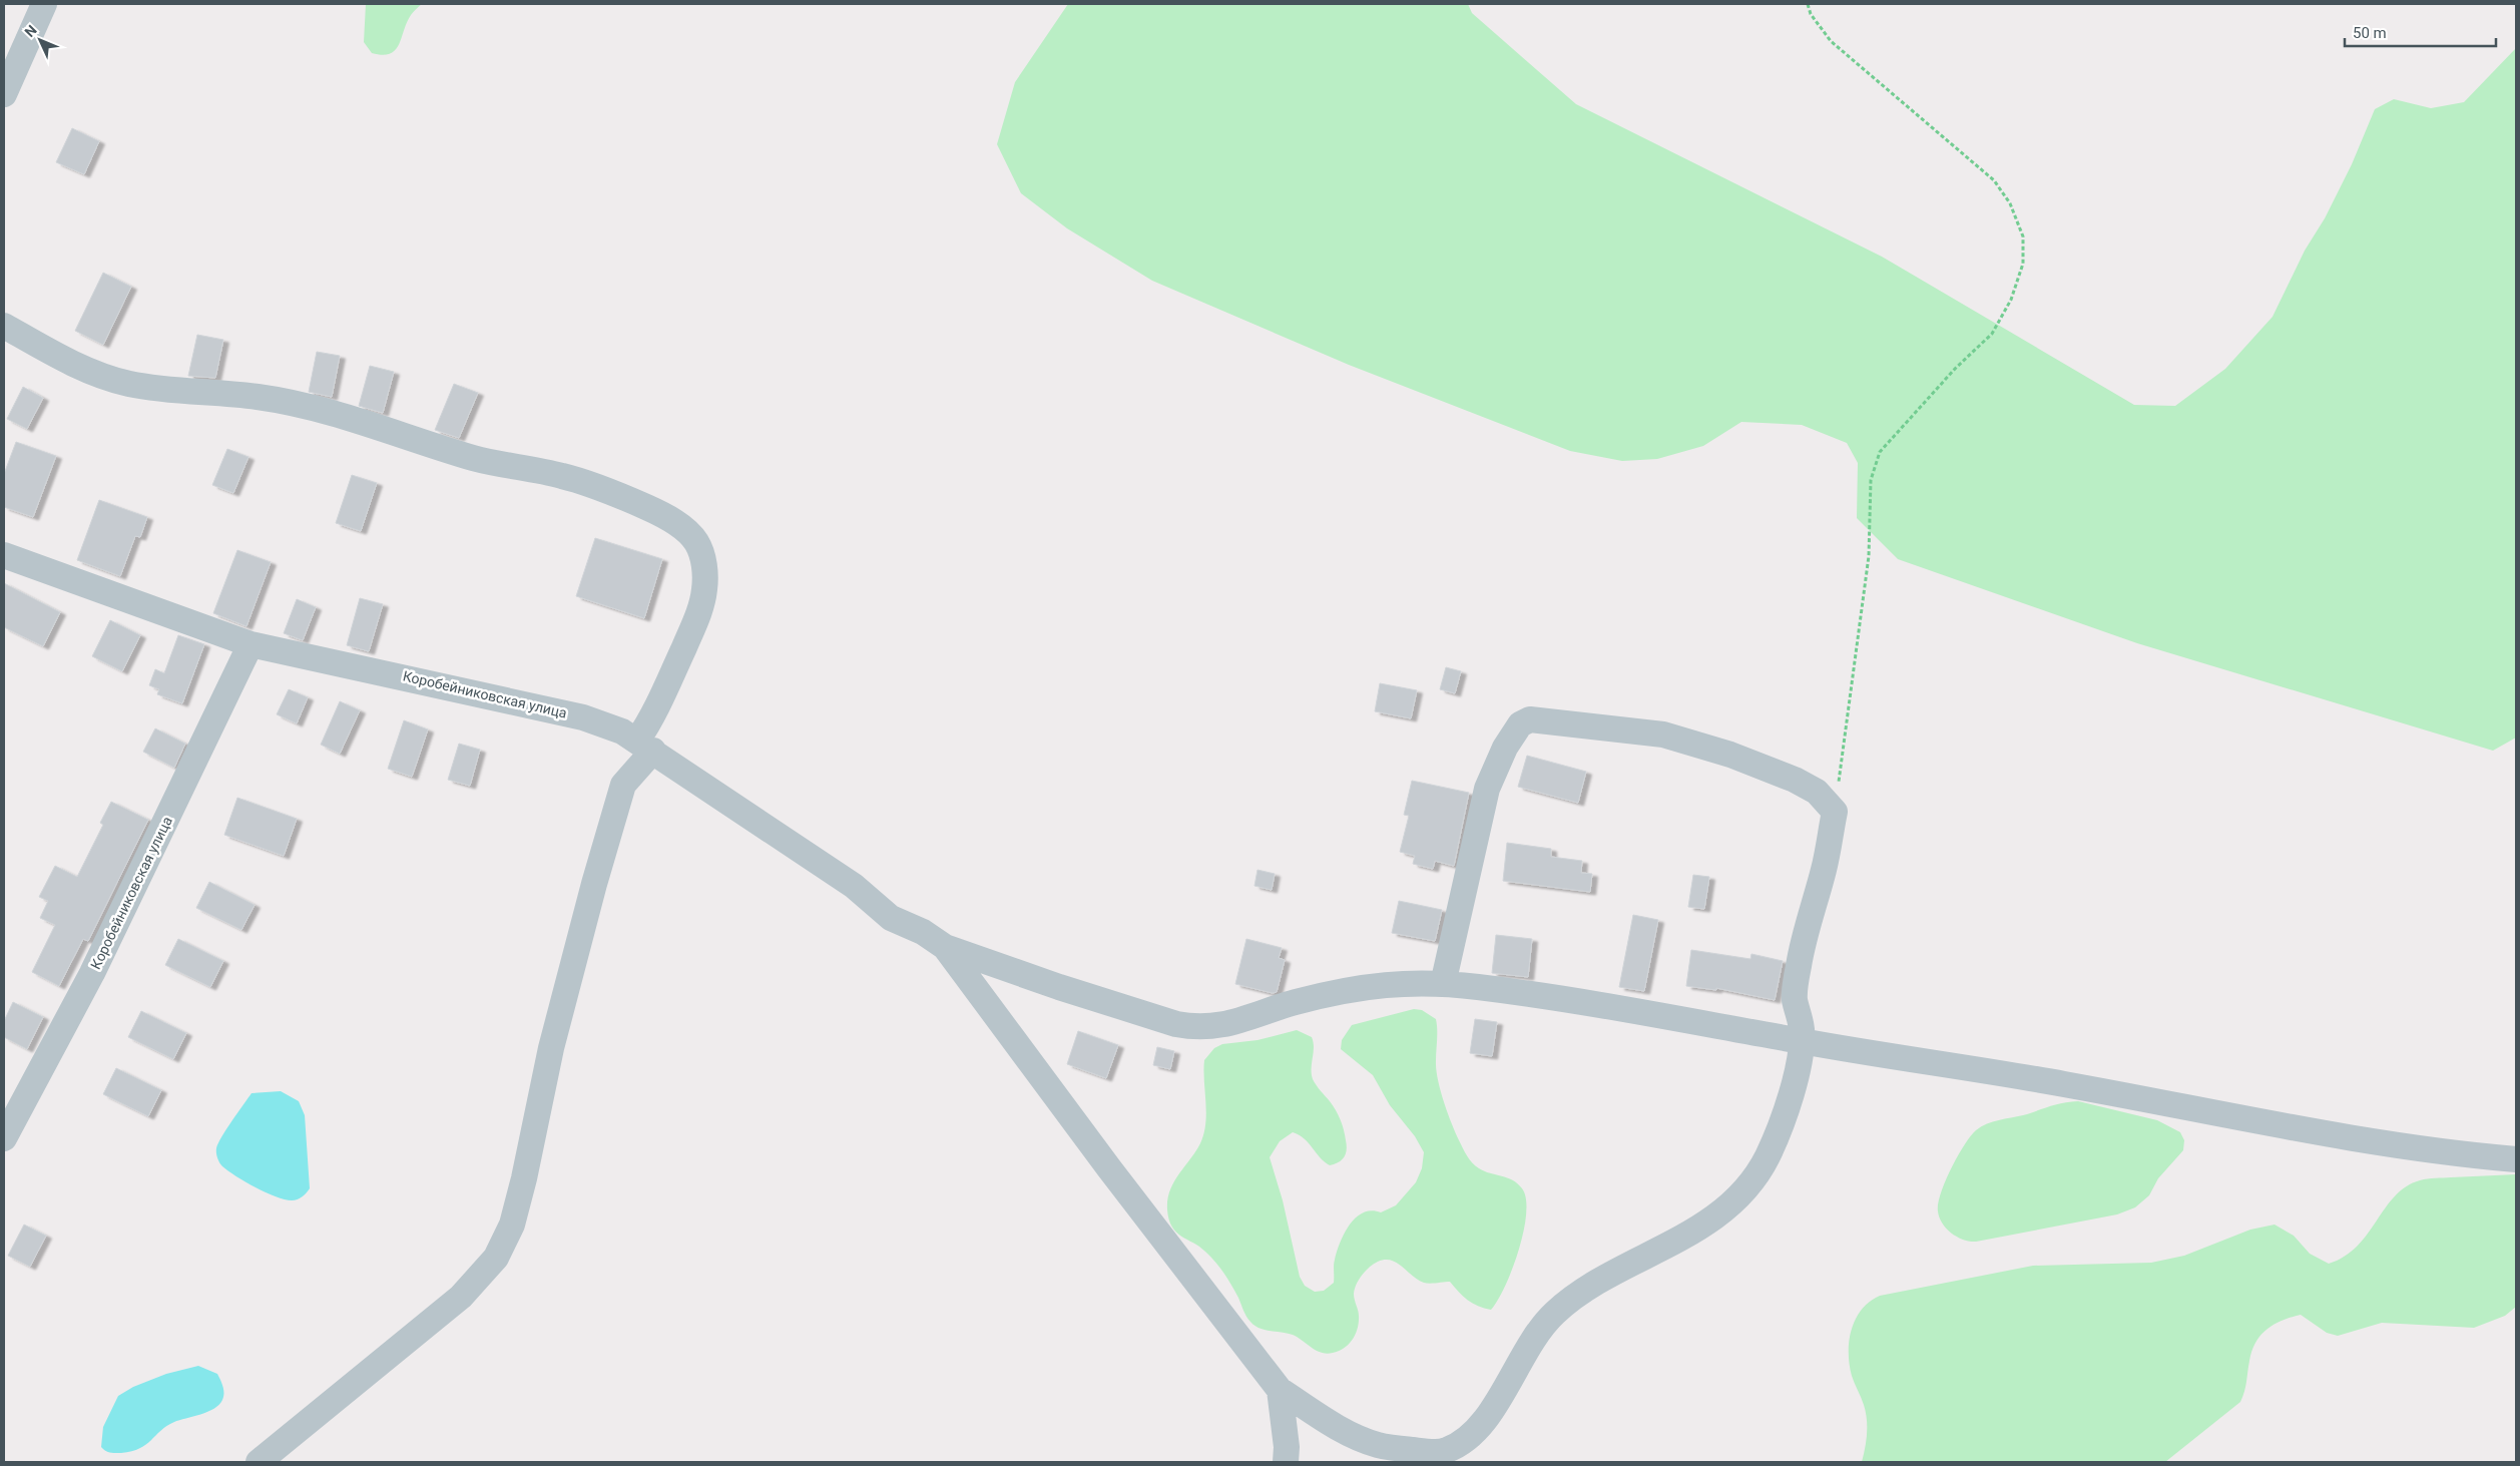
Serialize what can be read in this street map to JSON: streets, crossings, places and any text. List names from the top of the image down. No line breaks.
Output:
{"streets":{"street":["Коробейниковская улица"]},"scale_bar":"50 m","north":"top left"}
